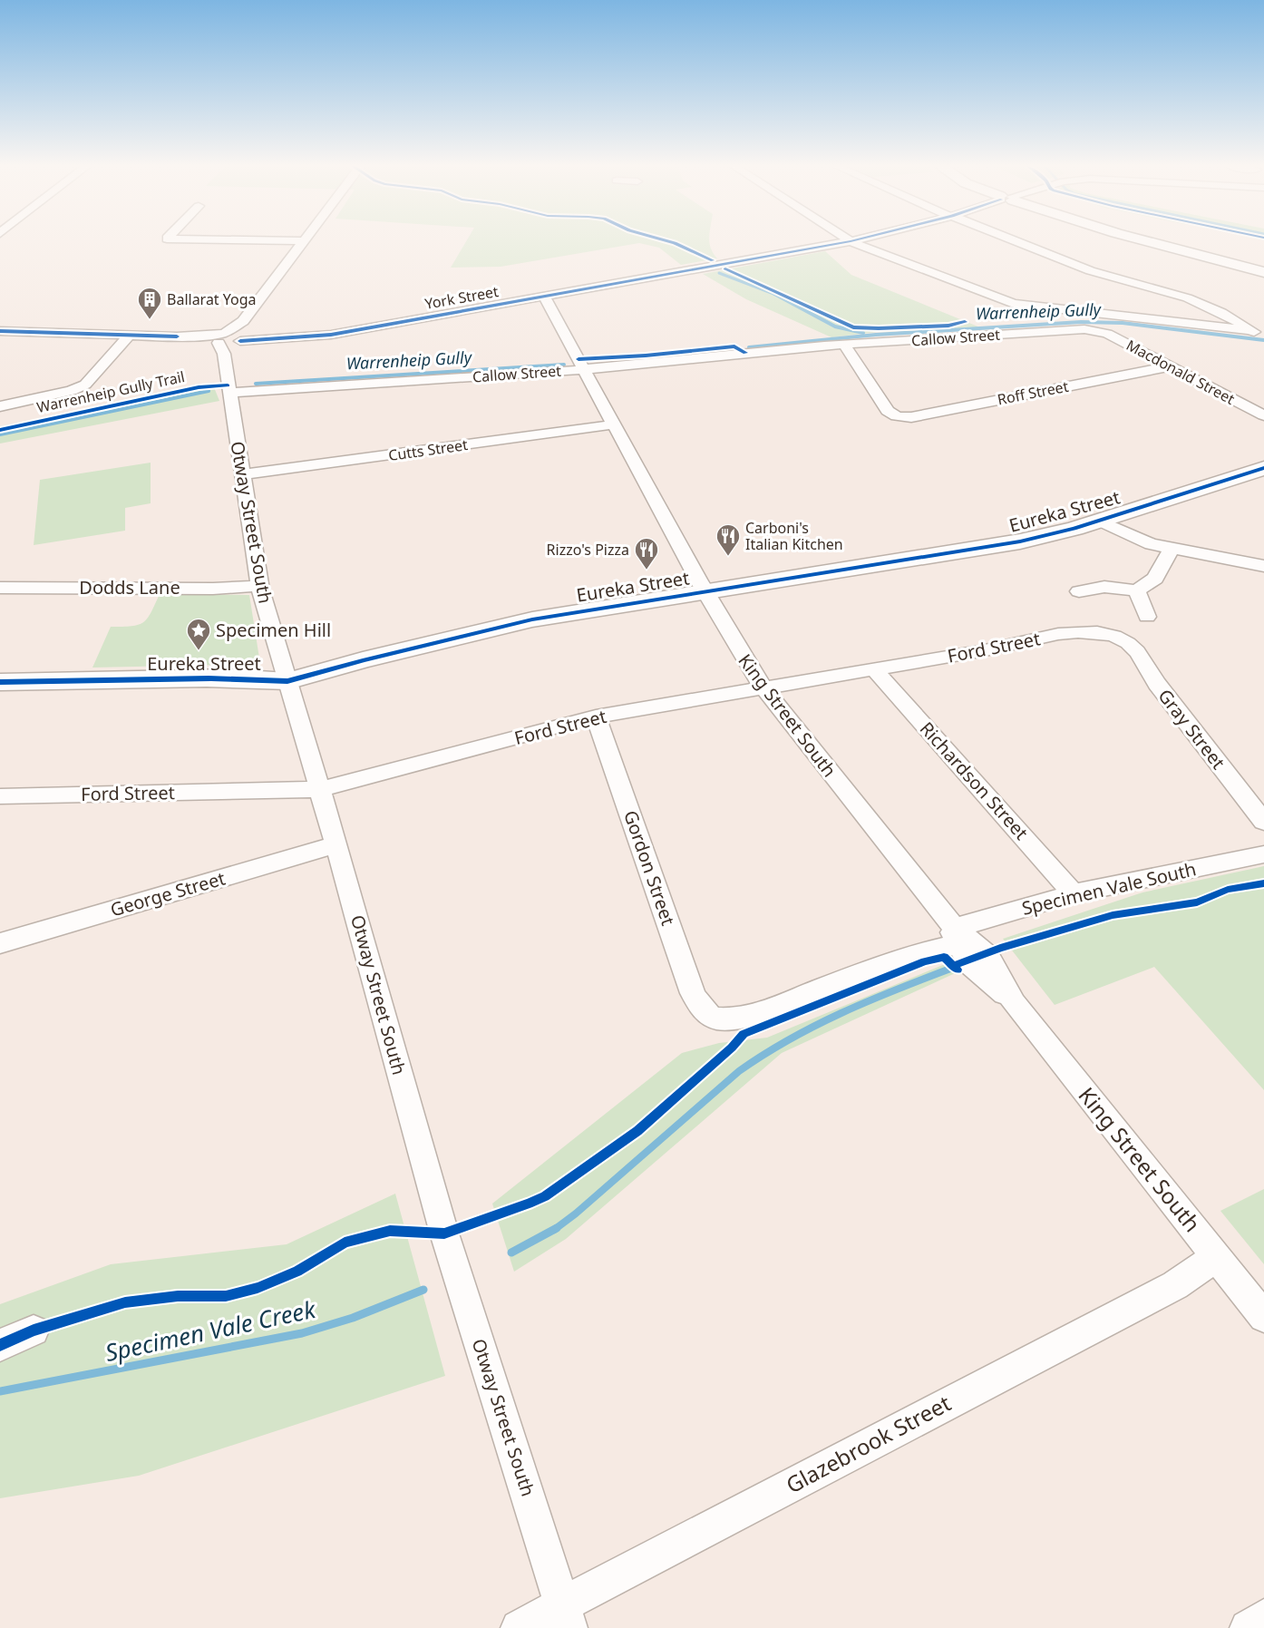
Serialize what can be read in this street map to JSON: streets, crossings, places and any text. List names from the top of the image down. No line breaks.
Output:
{"streets":{"street":["York Street","Callow Street","Macdonald Street","Roff Street","Cutts Street","Eureka Street","Otway Street South","Dodds Lane","Ford Street","King Street South","Gray Street","Richardson Street","Gordon Street","Specimen Vale South","George Street","Glazebrook Street"],"cycle path":["Warrenheip Gully Trail"]},"crossings":[["York Street","Otway Street South"],["York Street","King Street South"],["Callow Street","Macdonald Street"],["Callow Street","Roff Street"],["Callow Street","Otway Street South"],["Callow Street","King Street South"],["Macdonald Street","Roff Street"],["Cutts Street","Otway Street South"],["Cutts Street","King Street South"],["Eureka Street","Otway Street South"],["Eureka Street","King Street South"],["Otway Street South","Dodds Lane"],["Otway Street South","Ford Street"],["Otway Street South","George Street"],["Otway Street South","Glazebrook Street"],["Ford Street","King Street South"],["Ford Street","Gray Street"],["Ford Street","Richardson Street"],["Ford Street","Gordon Street"],["King Street South","Specimen Vale South"],["King Street South","Glazebrook Street"],["Richardson Street","Specimen Vale South"],["Gordon Street","Specimen Vale South"]],"water":["Warrenheip Gully","Specimen Vale Creek"],"places":{"building":["Ballarat Yoga"],"restaurant":["Carboni's Italian Kitchen","Rizzo's Pizza"],"place":["Specimen Hill"]}}
